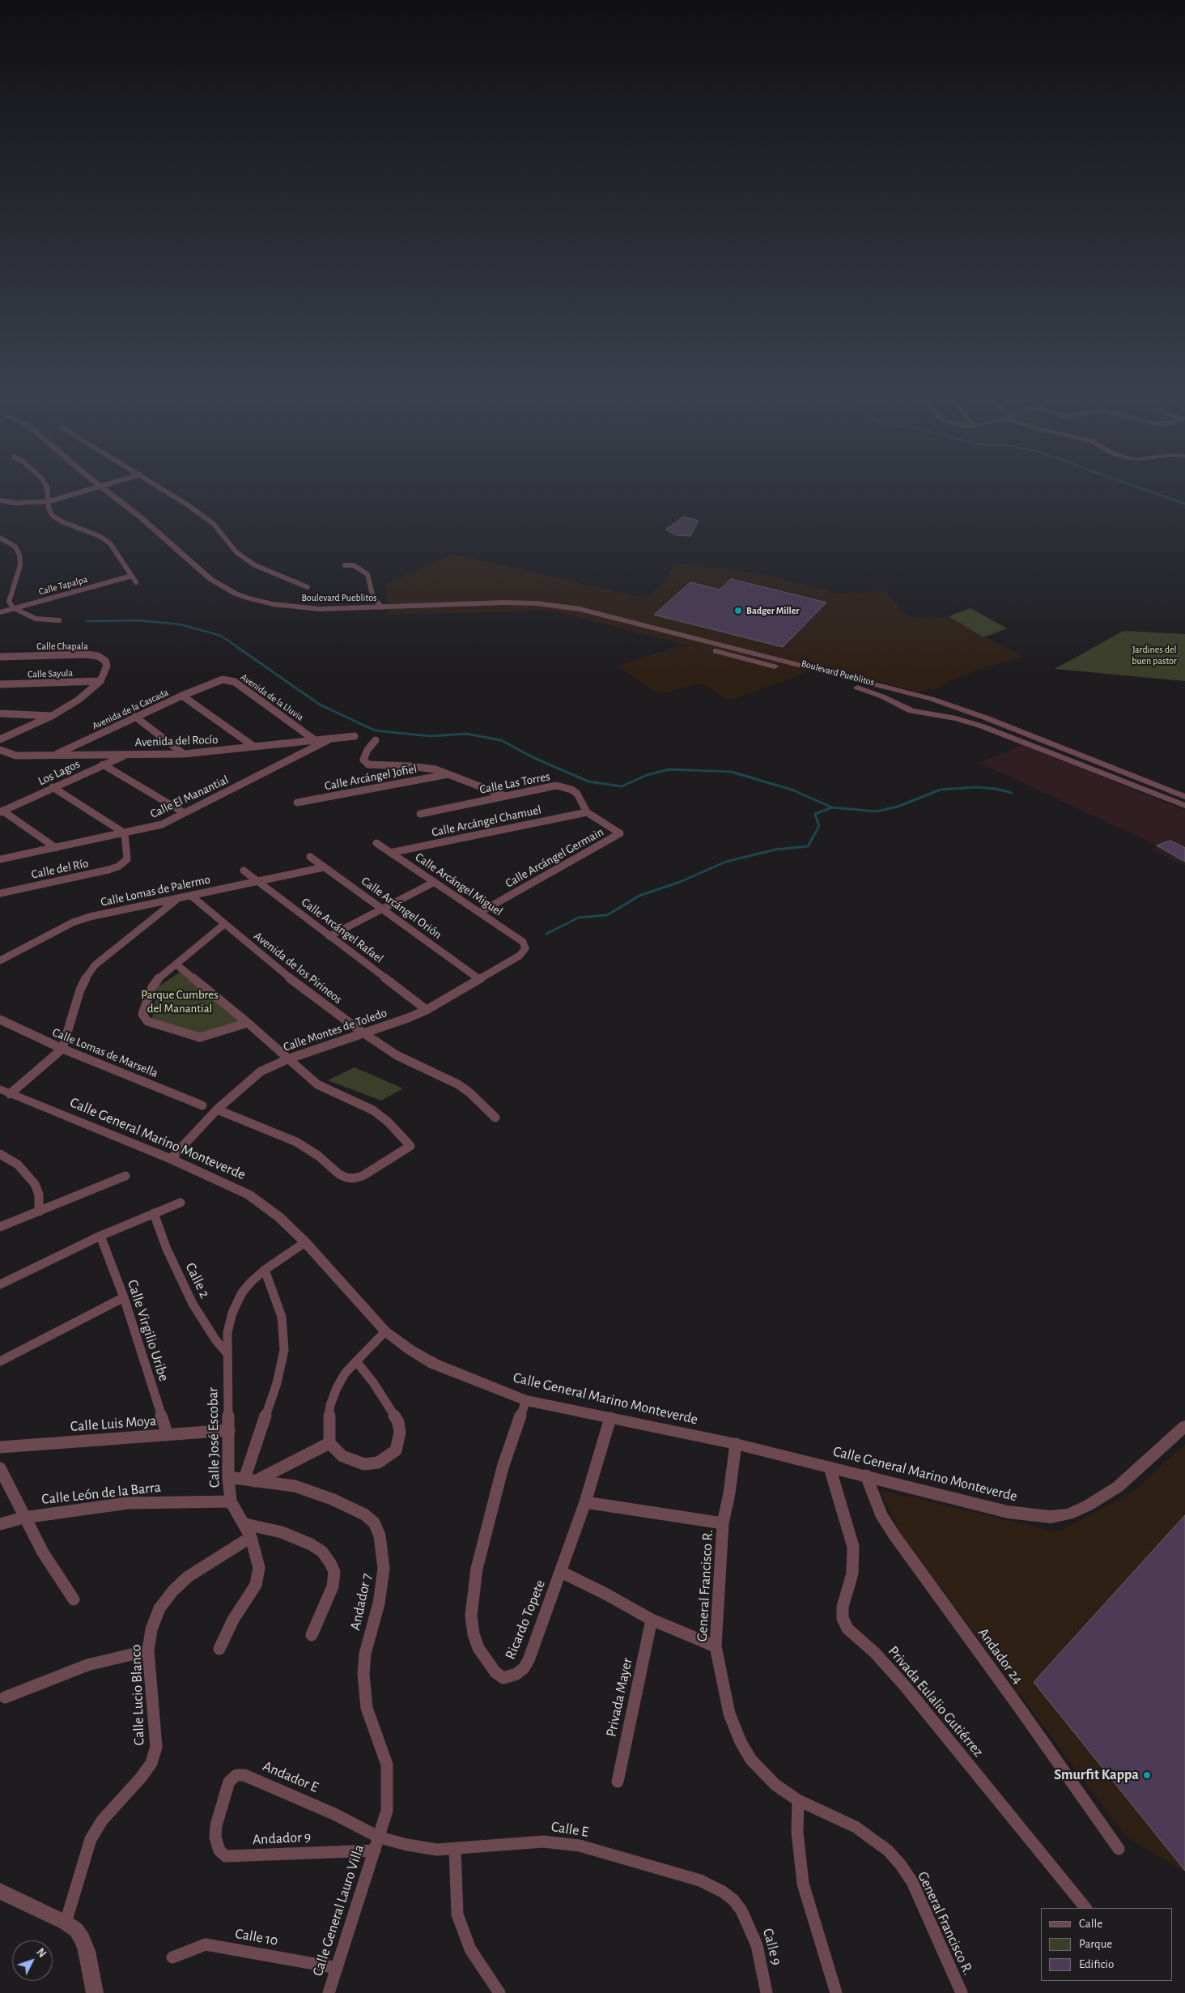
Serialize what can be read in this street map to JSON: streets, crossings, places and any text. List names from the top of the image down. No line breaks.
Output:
{"streets":{"street":["Calle Tapalpa","Boulevard Pueblitos","Calle Chapala","Calle Sayula","Avenida de la Lluvia","Avenida de la Cascada","Avenida del Rocío","Los Lagos","Calle Arcángel Jofiel","Calle Las Torres","Calle El Manantial","Calle Arcángel Chamuel","Calle Arcángel Germain","Calle del Río","Calle Arcángel Miguel","Calle Lomas de Palermo","Calle Arcángel Orión","Calle Arcángel Rafael","Avenida de los Pirineos","Calle Montes de Toledo","Calle Lomas de Marsella","Calle General Marino Monteverde","Calle 2","Calle Virgilio Uribe","Calle Luis Moya","Calle José Escobar","Calle León de la Barra","General Francisco R.","Andador 7","Ricardo Topete","Andador 24","Calle Lucio Blanco","Privada Mayer","Privada Eulalio Gutiérrez","Andador E","Calle E","Andador 9","Calle General Lauro Villa","Calle 10","Calle 9"]},"crossings":[["Calle Chapala","Calle Sayula"],["Avenida de la Lluvia","Avenida de la Cascada"],["Avenida de la Lluvia","Avenida del Rocío"],["Avenida de la Cascada","Avenida del Rocío"],["Avenida del Rocío","Los Lagos"],["Avenida del Rocío","Calle El Manantial"],["Calle Las Torres","Calle Arcángel Chamuel"],["Calle Las Torres","Calle Arcángel Germain"],["Calle El Manantial","Calle del Río"],["Calle Arcángel Chamuel","Calle Arcángel Germain"],["Calle Arcángel Chamuel","Calle Arcángel Miguel"],["Calle Arcángel Germain","Calle Arcángel Miguel"],["Calle Arcángel Miguel","Calle Montes de Toledo"],["Calle Lomas de Palermo","Calle Arcángel Orión"],["Calle Lomas de Palermo","Calle Arcángel Rafael"],["Calle Lomas de Palermo","Avenida de los Pirineos"],["Calle Arcángel Orión","Calle Montes de Toledo"],["Calle Arcángel Rafael","Calle Montes de Toledo"],["Avenida de los Pirineos","Calle Montes de Toledo"],["Calle Montes de Toledo","Calle General Marino Monteverde"],["Calle General Marino Monteverde","Calle José Escobar"],["Calle General Marino Monteverde","General Francisco R."],["Calle General Marino Monteverde","Ricardo Topete"],["Calle General Marino Monteverde","Andador 24"],["Calle General Marino Monteverde","Privada Eulalio Gutiérrez"],["Calle 2","Calle José Escobar"],["Calle Virgilio Uribe","Calle Luis Moya"],["Calle Luis Moya","Calle José Escobar"],["Calle José Escobar","Calle León de la Barra"],["Calle José Escobar","Andador 7"],["Calle José Escobar","Calle Lucio Blanco"],["Andador 7","Andador E"],["Andador 7","Calle E"],["Andador 7","Calle General Lauro Villa"],["Andador E","Calle E"],["Andador E","Andador 9"],["Andador E","Calle General Lauro Villa"],["Calle E","Calle General Lauro Villa"],["Calle E","Calle 9"],["Andador 9","Calle General Lauro Villa"],["Calle General Lauro Villa","Calle 10"]],"parks":["Jardines del buen pastor","Parque Cumbres del Manantial"],"places":["Badger Miller","Smurfit Kappa"],"legend":["Calle","Parque","Edificio"],"north":"top right"}
